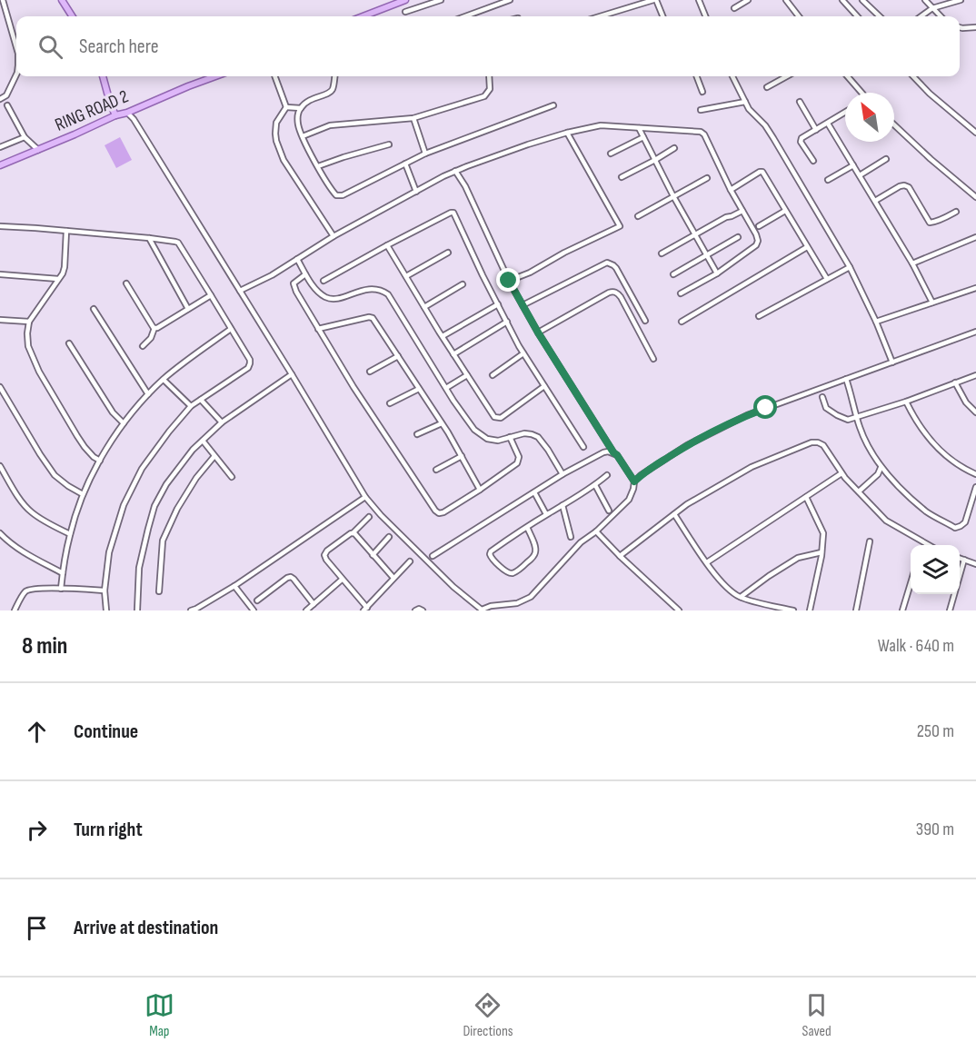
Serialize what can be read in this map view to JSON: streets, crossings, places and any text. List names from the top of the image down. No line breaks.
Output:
{"streets":{"main road":["RING ROAD 2"]},"north":"top left","page":{"search":"Search here","heading":["8 min","Walk · 640 m"],"list":[["Continue","250 m"],["Turn right","390 m"],"Arrive at destination"],"nav":["Map","Directions","Saved"]}}
